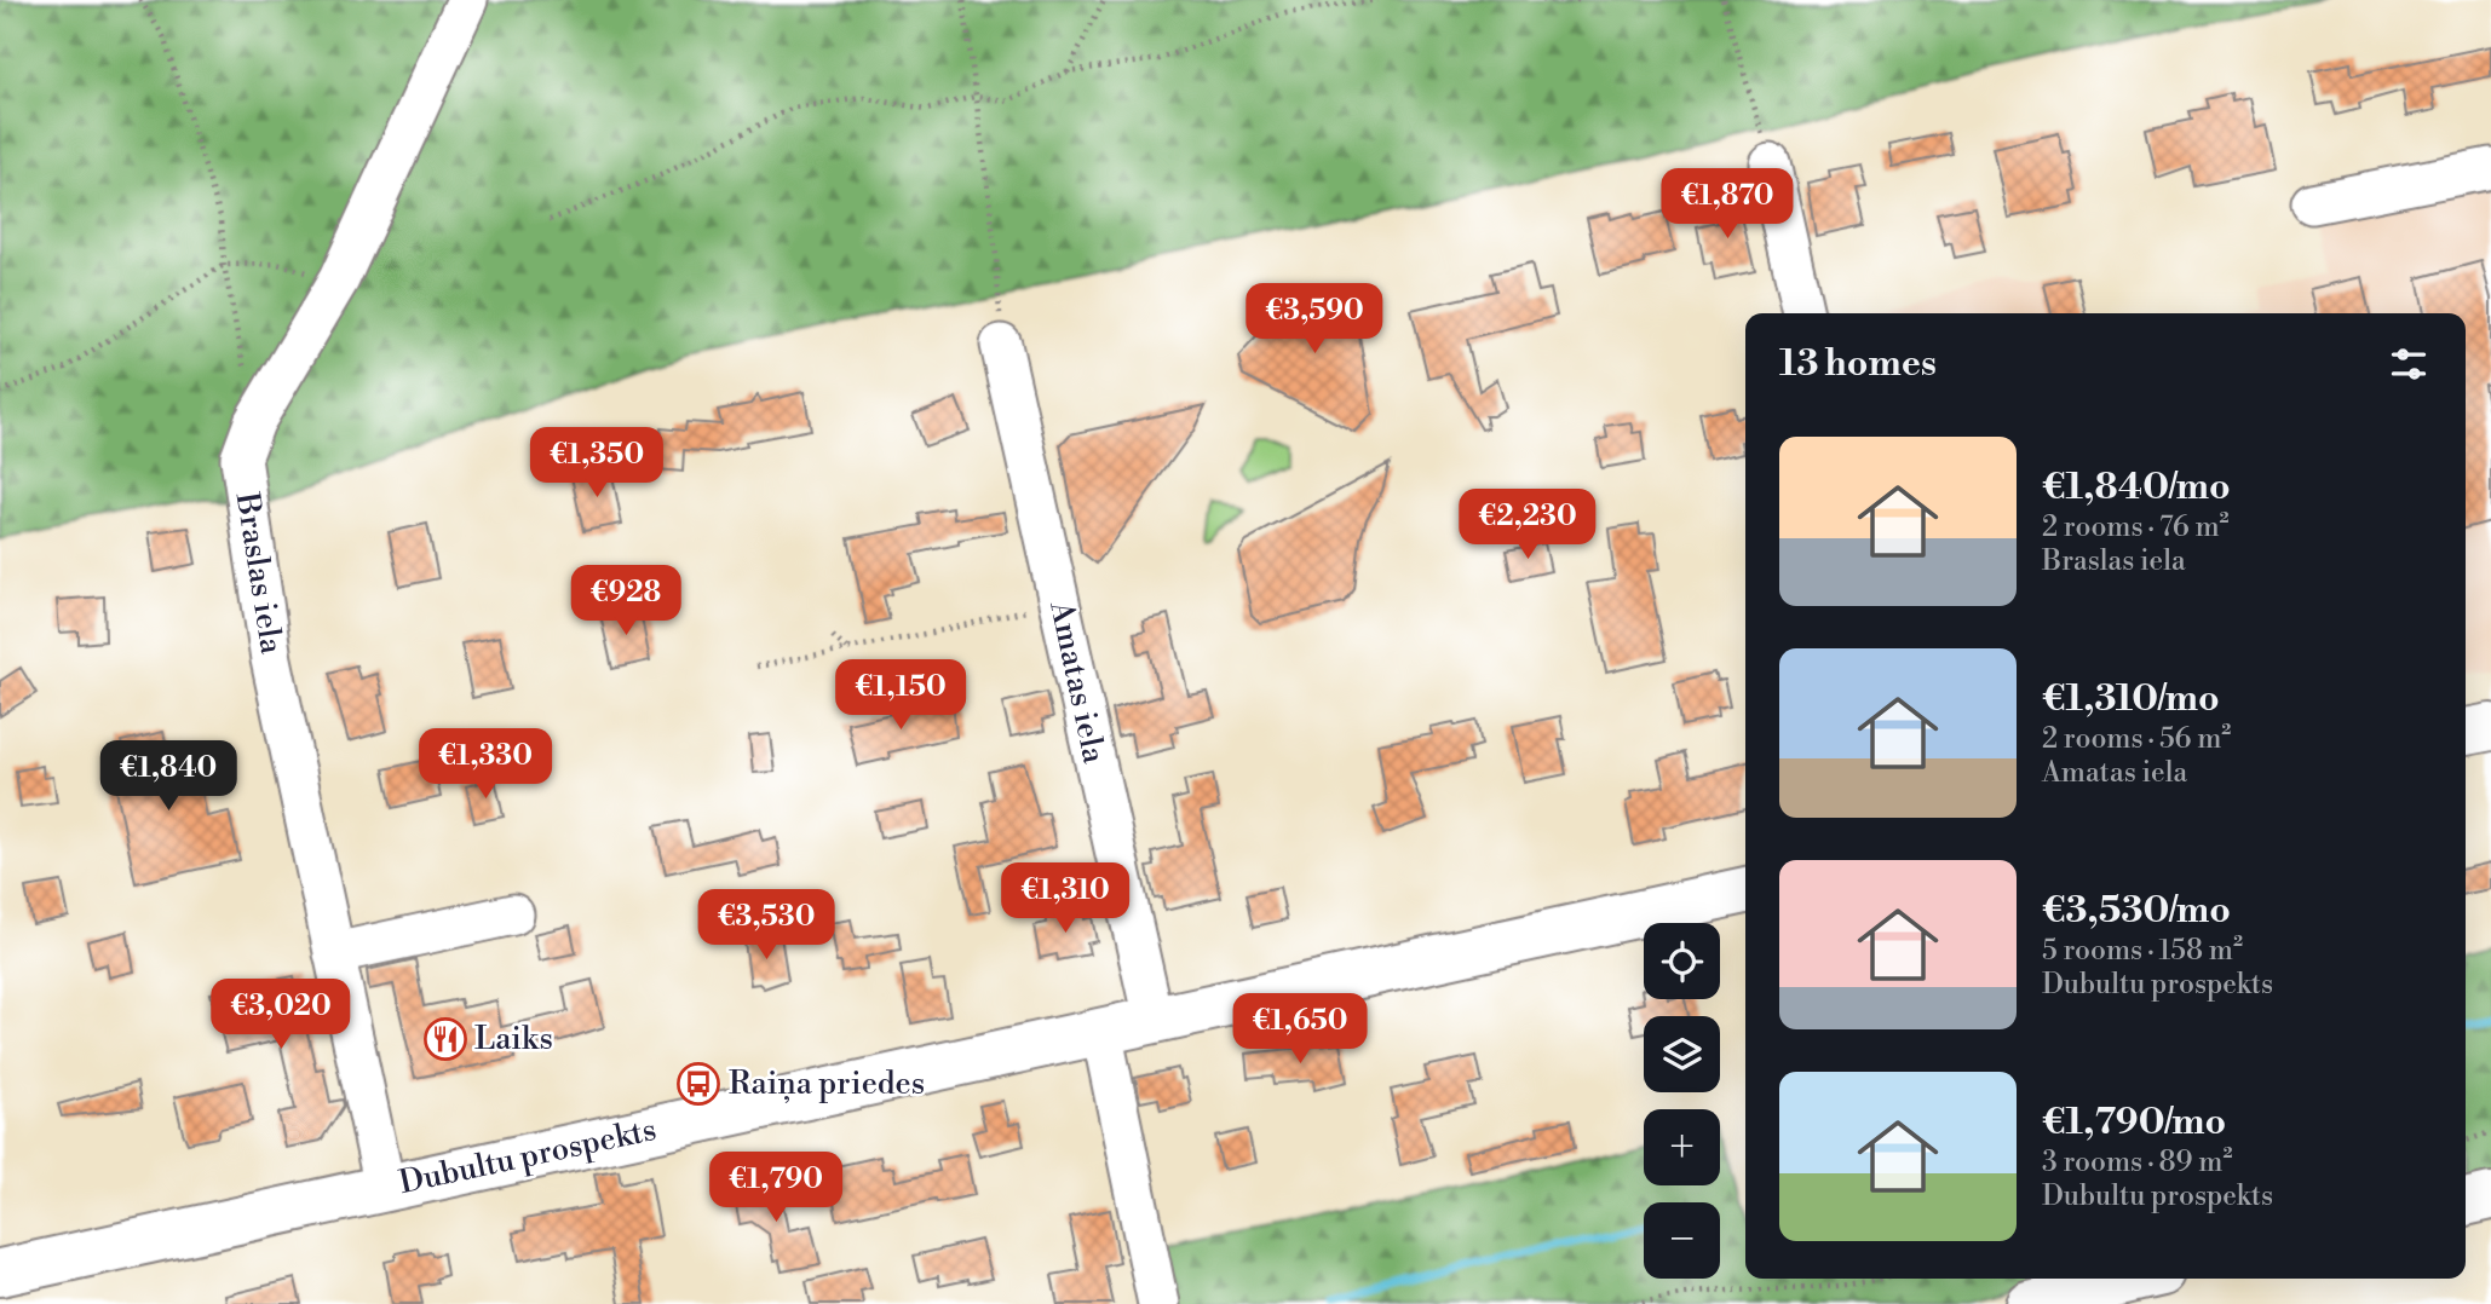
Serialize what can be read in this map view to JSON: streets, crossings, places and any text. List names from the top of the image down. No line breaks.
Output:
{"streets":{"main road":["Dubultu prospekts"],"street":["Braslas iela","Amatas iela"]},"crossings":[["Braslas iela","Dubultu prospekts"],["Amatas iela","Dubultu prospekts"]],"places":{"restaurant":["Laiks"],"bus stop":["Raiņa priedes"]},"page":{"price":["€1,870","€3,590","€1,350","€2,230","€928","€1,150","€1,330","€1,840","€1,310","€3,530","€3,020","€1,650","€1,790"],"heading":"13 homes","list":[{"name":"€1,840/mo","note":"2 rooms · 76 m² · Braslas iela"},{"name":"€1,310/mo","note":"2 rooms · 56 m² · Amatas iela"},{"name":"€3,530/mo","note":"5 rooms · 158 m² · Dubultu prospekts"},{"name":"€1,790/mo","note":"3 rooms · 89 m² · Dubultu prospekts"}],"map_buttons":["+","−"]}}
